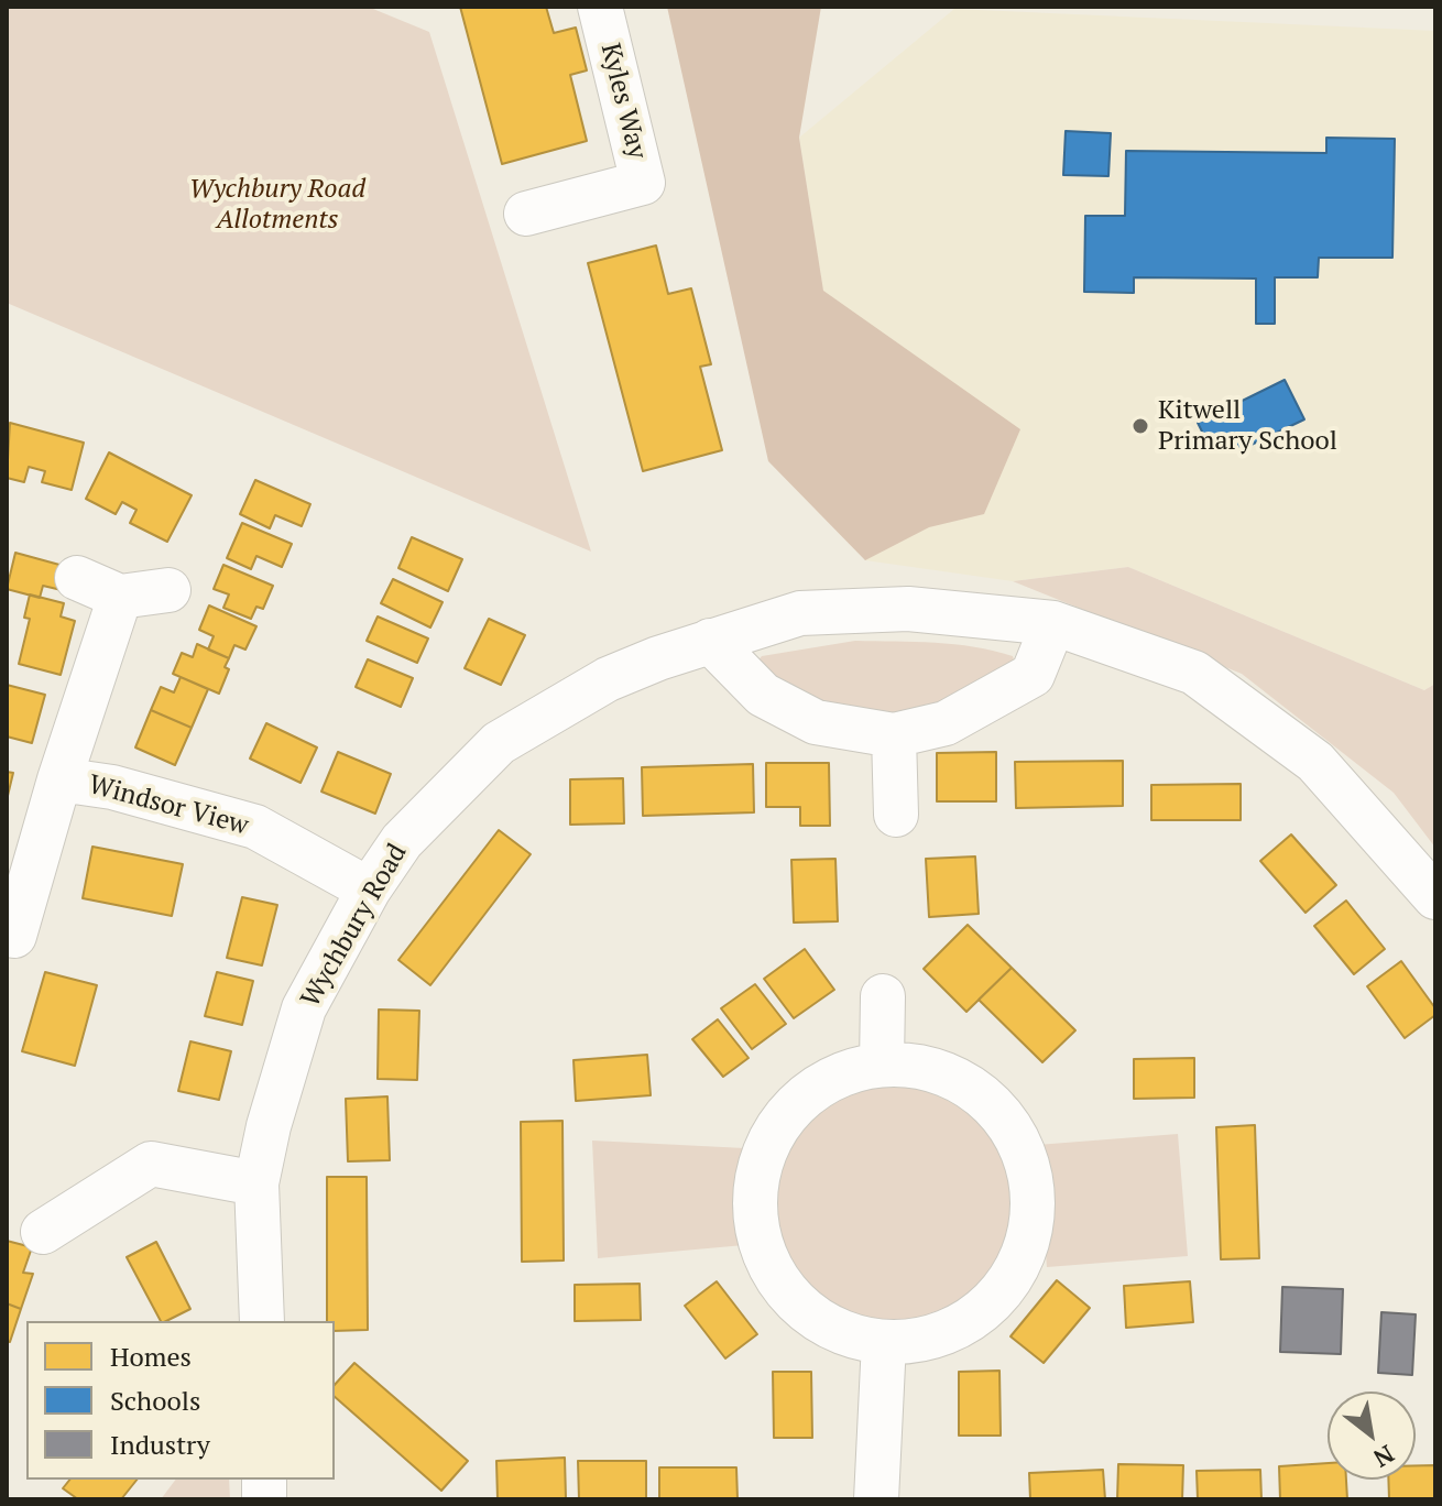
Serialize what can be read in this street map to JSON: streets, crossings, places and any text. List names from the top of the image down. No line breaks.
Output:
{"streets":{"street":["Kyles Way","Windsor View","Wychbury Road"]},"crossings":[["Windsor View","Wychbury Road"]],"parks":["Wychbury Road Allotments"],"places":["Kitwell Primary School"],"legend":["Homes","Schools","Industry"],"north":"bottom right"}
